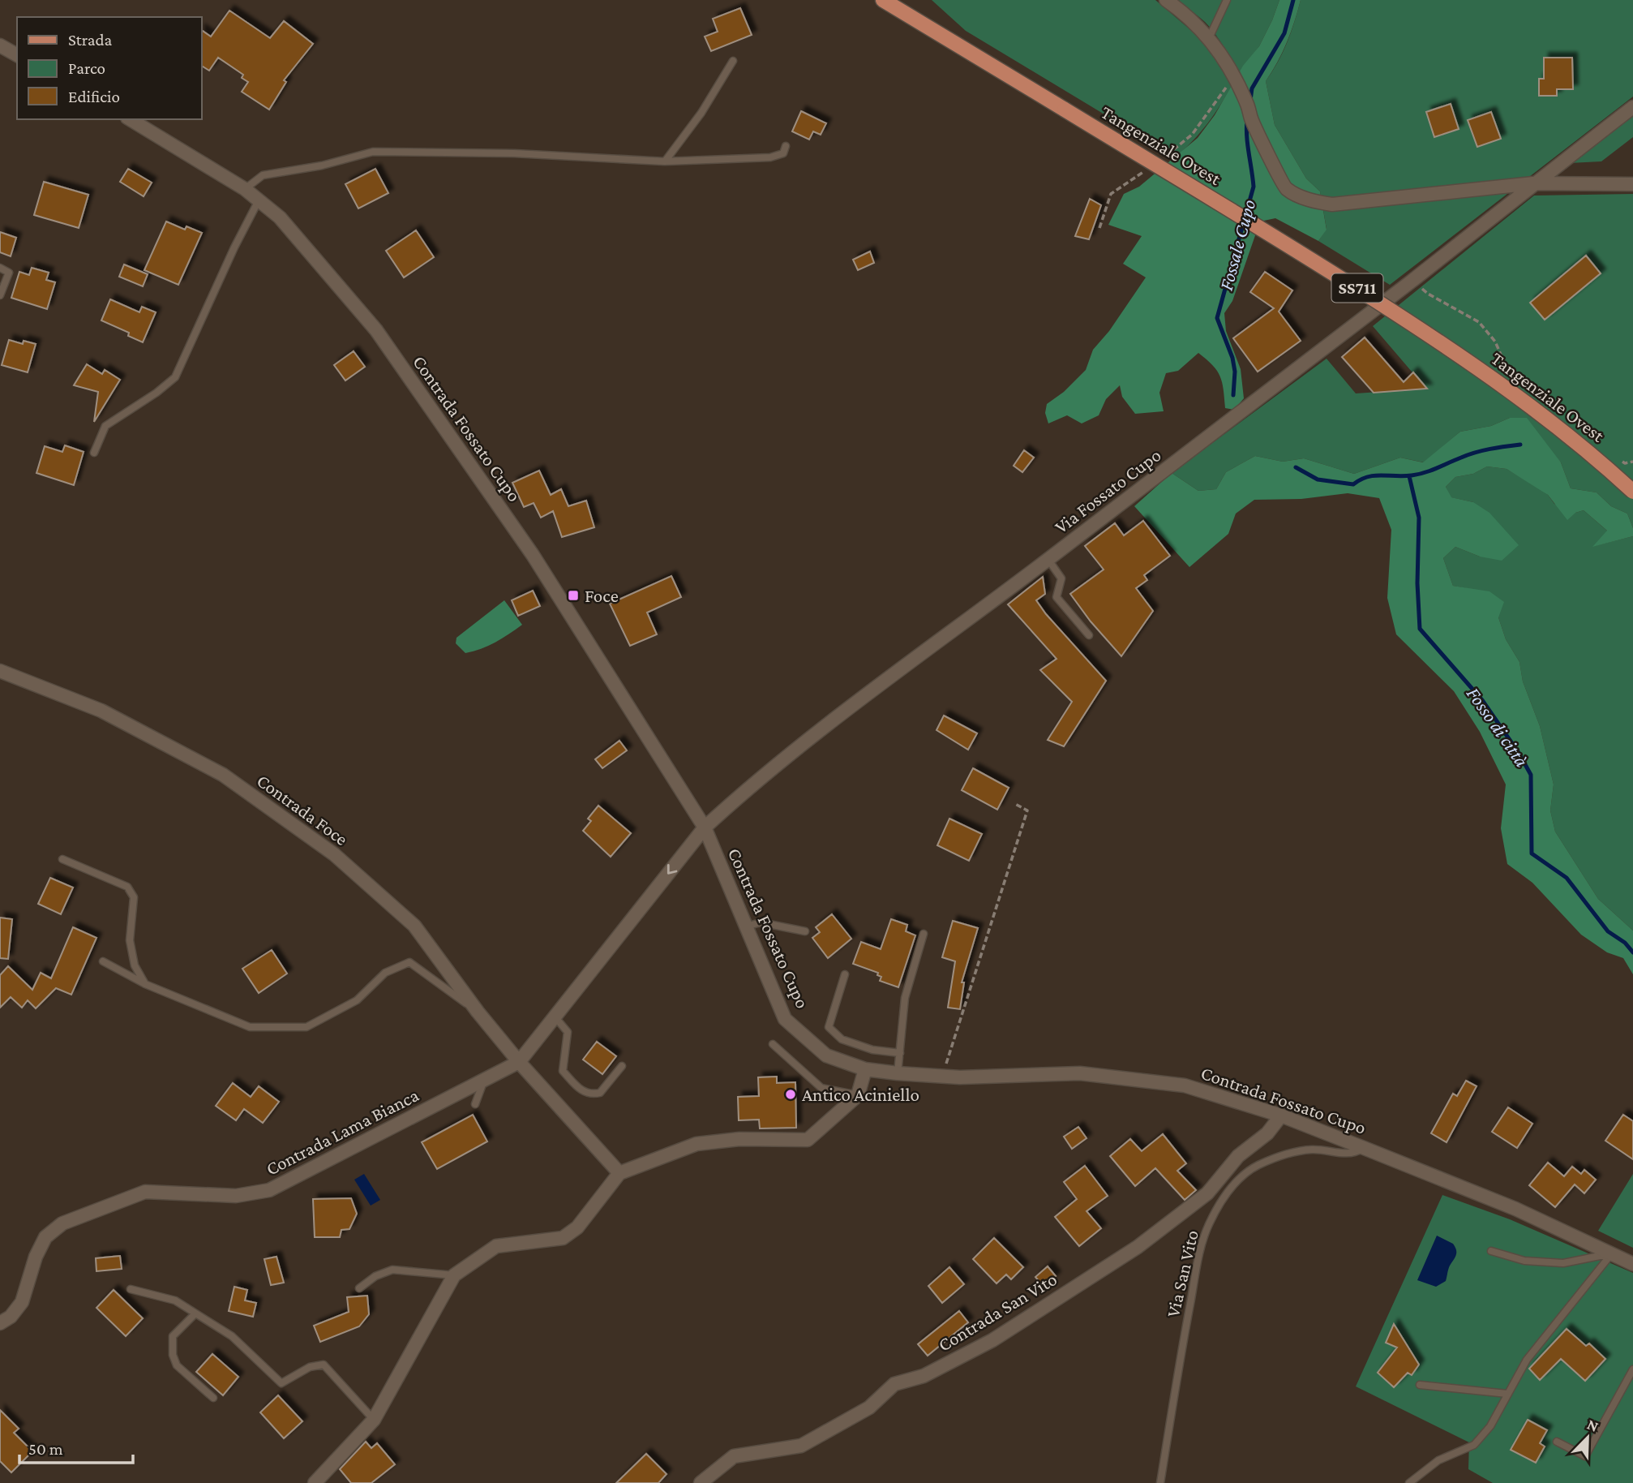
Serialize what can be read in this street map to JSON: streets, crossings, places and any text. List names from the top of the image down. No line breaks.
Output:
{"streets":{"main road":["Tangenziale Ovest","SS711"],"street":["Contrada Fossato Cupo","Via Fossato Cupo","Contrada Foce","Contrada Lama Bianca","Contrada San Vito"],"lane":["Via San Vito"]},"crossings":[["Contrada Fossato Cupo","Via Fossato Cupo"],["Contrada Fossato Cupo","Via San Vito"],["Contrada Fossato Cupo","Contrada San Vito"],["Contrada Foce","Contrada Lama Bianca"]],"water":["Fossale Cupo","Fosso di città"],"places":{"transit":["Foce"],"other":["Antico Aciniello"]},"legend":["Strada","Parco","Edificio"],"scale_bar":"50 m","north":"top right"}
